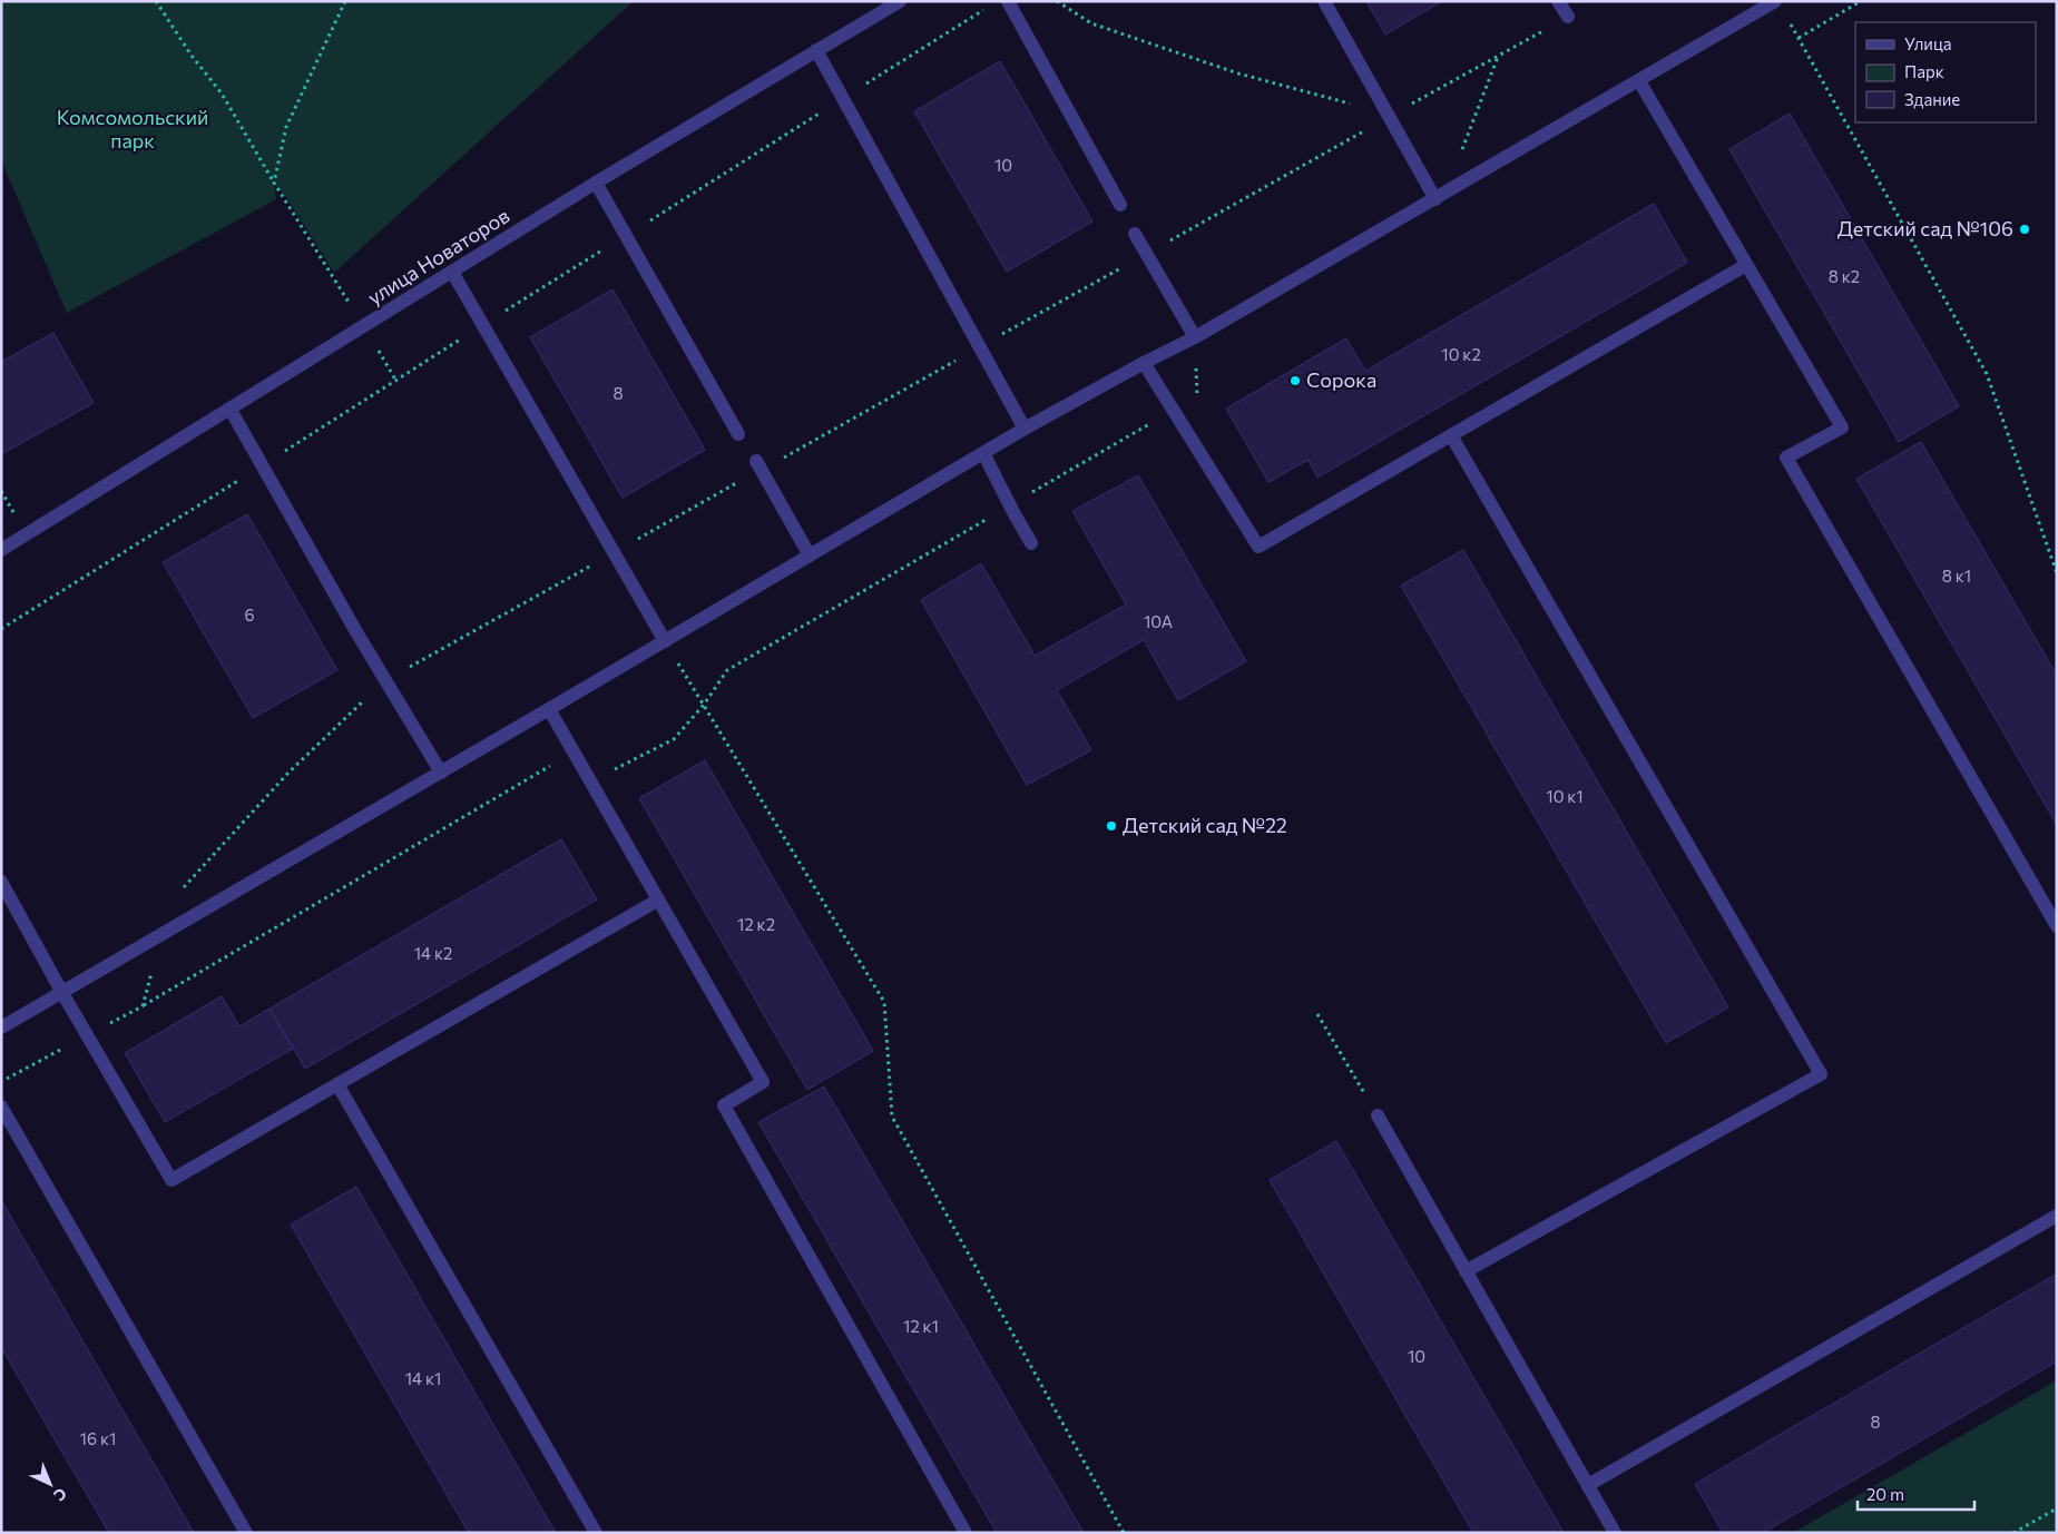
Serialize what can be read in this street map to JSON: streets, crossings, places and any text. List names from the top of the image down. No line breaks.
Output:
{"streets":{"street":["улица Новаторов"]},"parks":["Комсомольский парк"],"places":["Детский сад №106","Сорока","Детский сад №22"],"house_numbers":["10","8 к2","10 к2","8","8 к1","6","10А","10 к1","12 к2","14 к2","12 к1","10","14 к1","8","16 к1"],"legend":["Улица","Парк","Здание"],"scale_bar":"20 m","north":"bottom right"}
